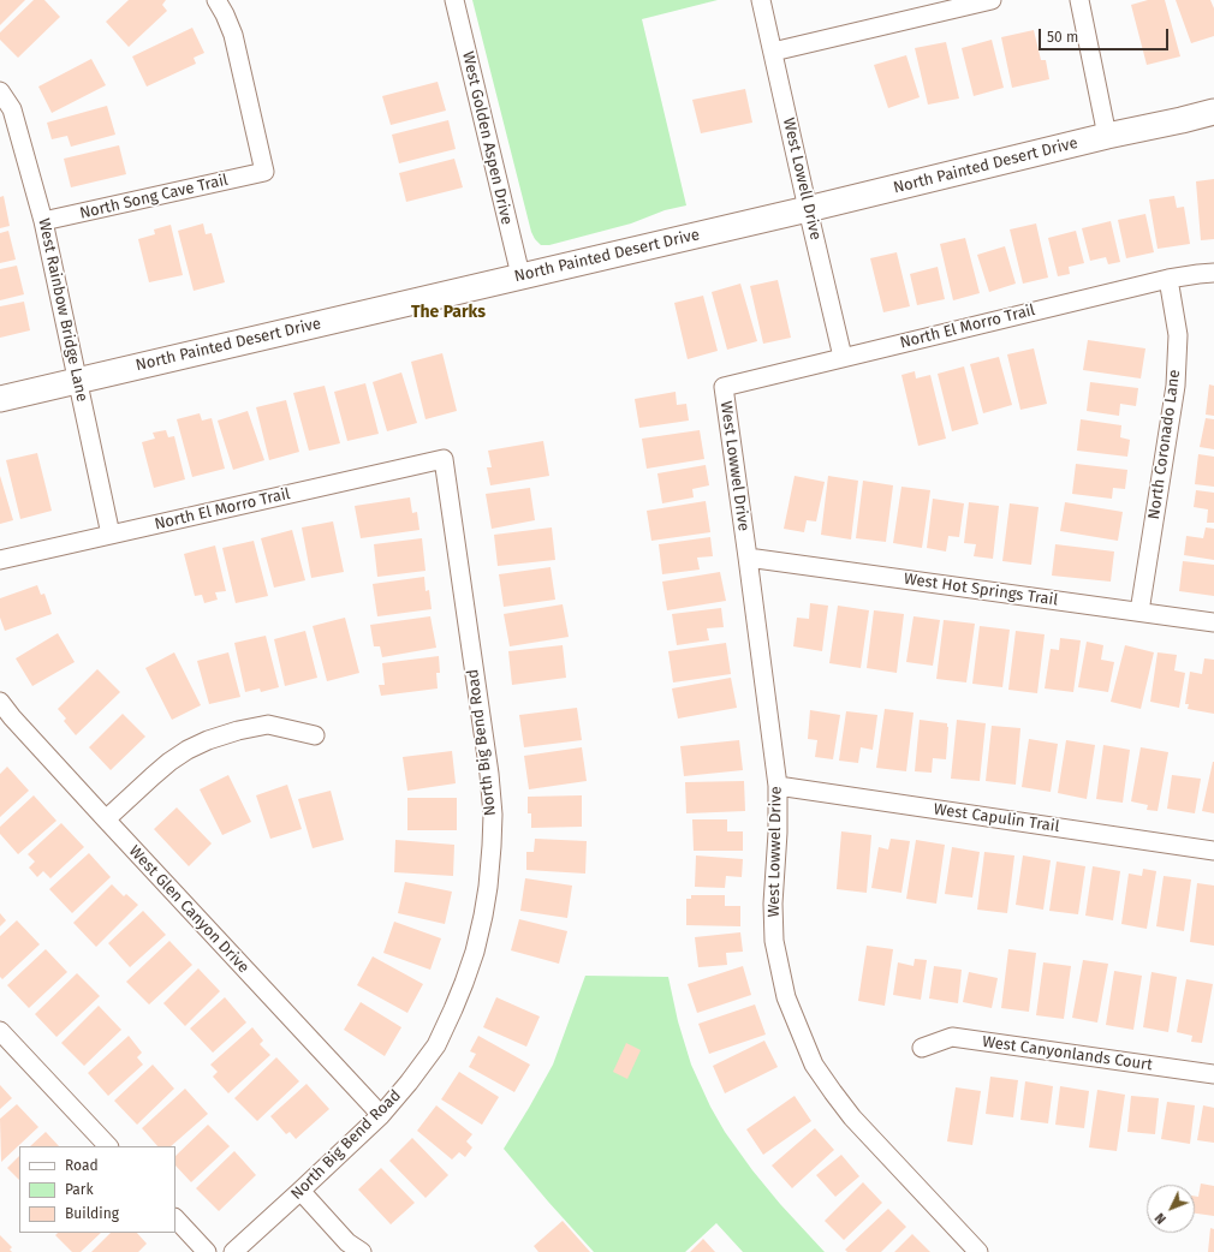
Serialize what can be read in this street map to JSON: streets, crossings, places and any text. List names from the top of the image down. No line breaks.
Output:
{"streets":{"street":["West Golden Aspen Drive","North Painted Desert Drive","West Lowell Drive","North Song Cave Trail","West Rainbow Bridge Lane","North El Morro Trail","North Coronado Lane","West Lowwel Drive","West Hot Springs Trail","North Big Bend Road","West Capulin Trail","West Glen Canyon Drive","West Canyonlands Court"]},"crossings":[["West Golden Aspen Drive","North Painted Desert Drive"],["North Painted Desert Drive","West Lowell Drive"],["North Painted Desert Drive","West Rainbow Bridge Lane"],["West Lowell Drive","North El Morro Trail"],["North Song Cave Trail","West Rainbow Bridge Lane"],["West Rainbow Bridge Lane","North El Morro Trail"],["North El Morro Trail","North Coronado Lane"],["North El Morro Trail","West Lowwel Drive"],["North El Morro Trail","North Big Bend Road"],["North Coronado Lane","West Hot Springs Trail"],["West Lowwel Drive","West Hot Springs Trail"],["West Lowwel Drive","West Capulin Trail"],["North Big Bend Road","West Glen Canyon Drive"]],"districts":["The Parks"],"legend":["Road","Park","Building"],"scale_bar":"50 m","north":"bottom left"}
